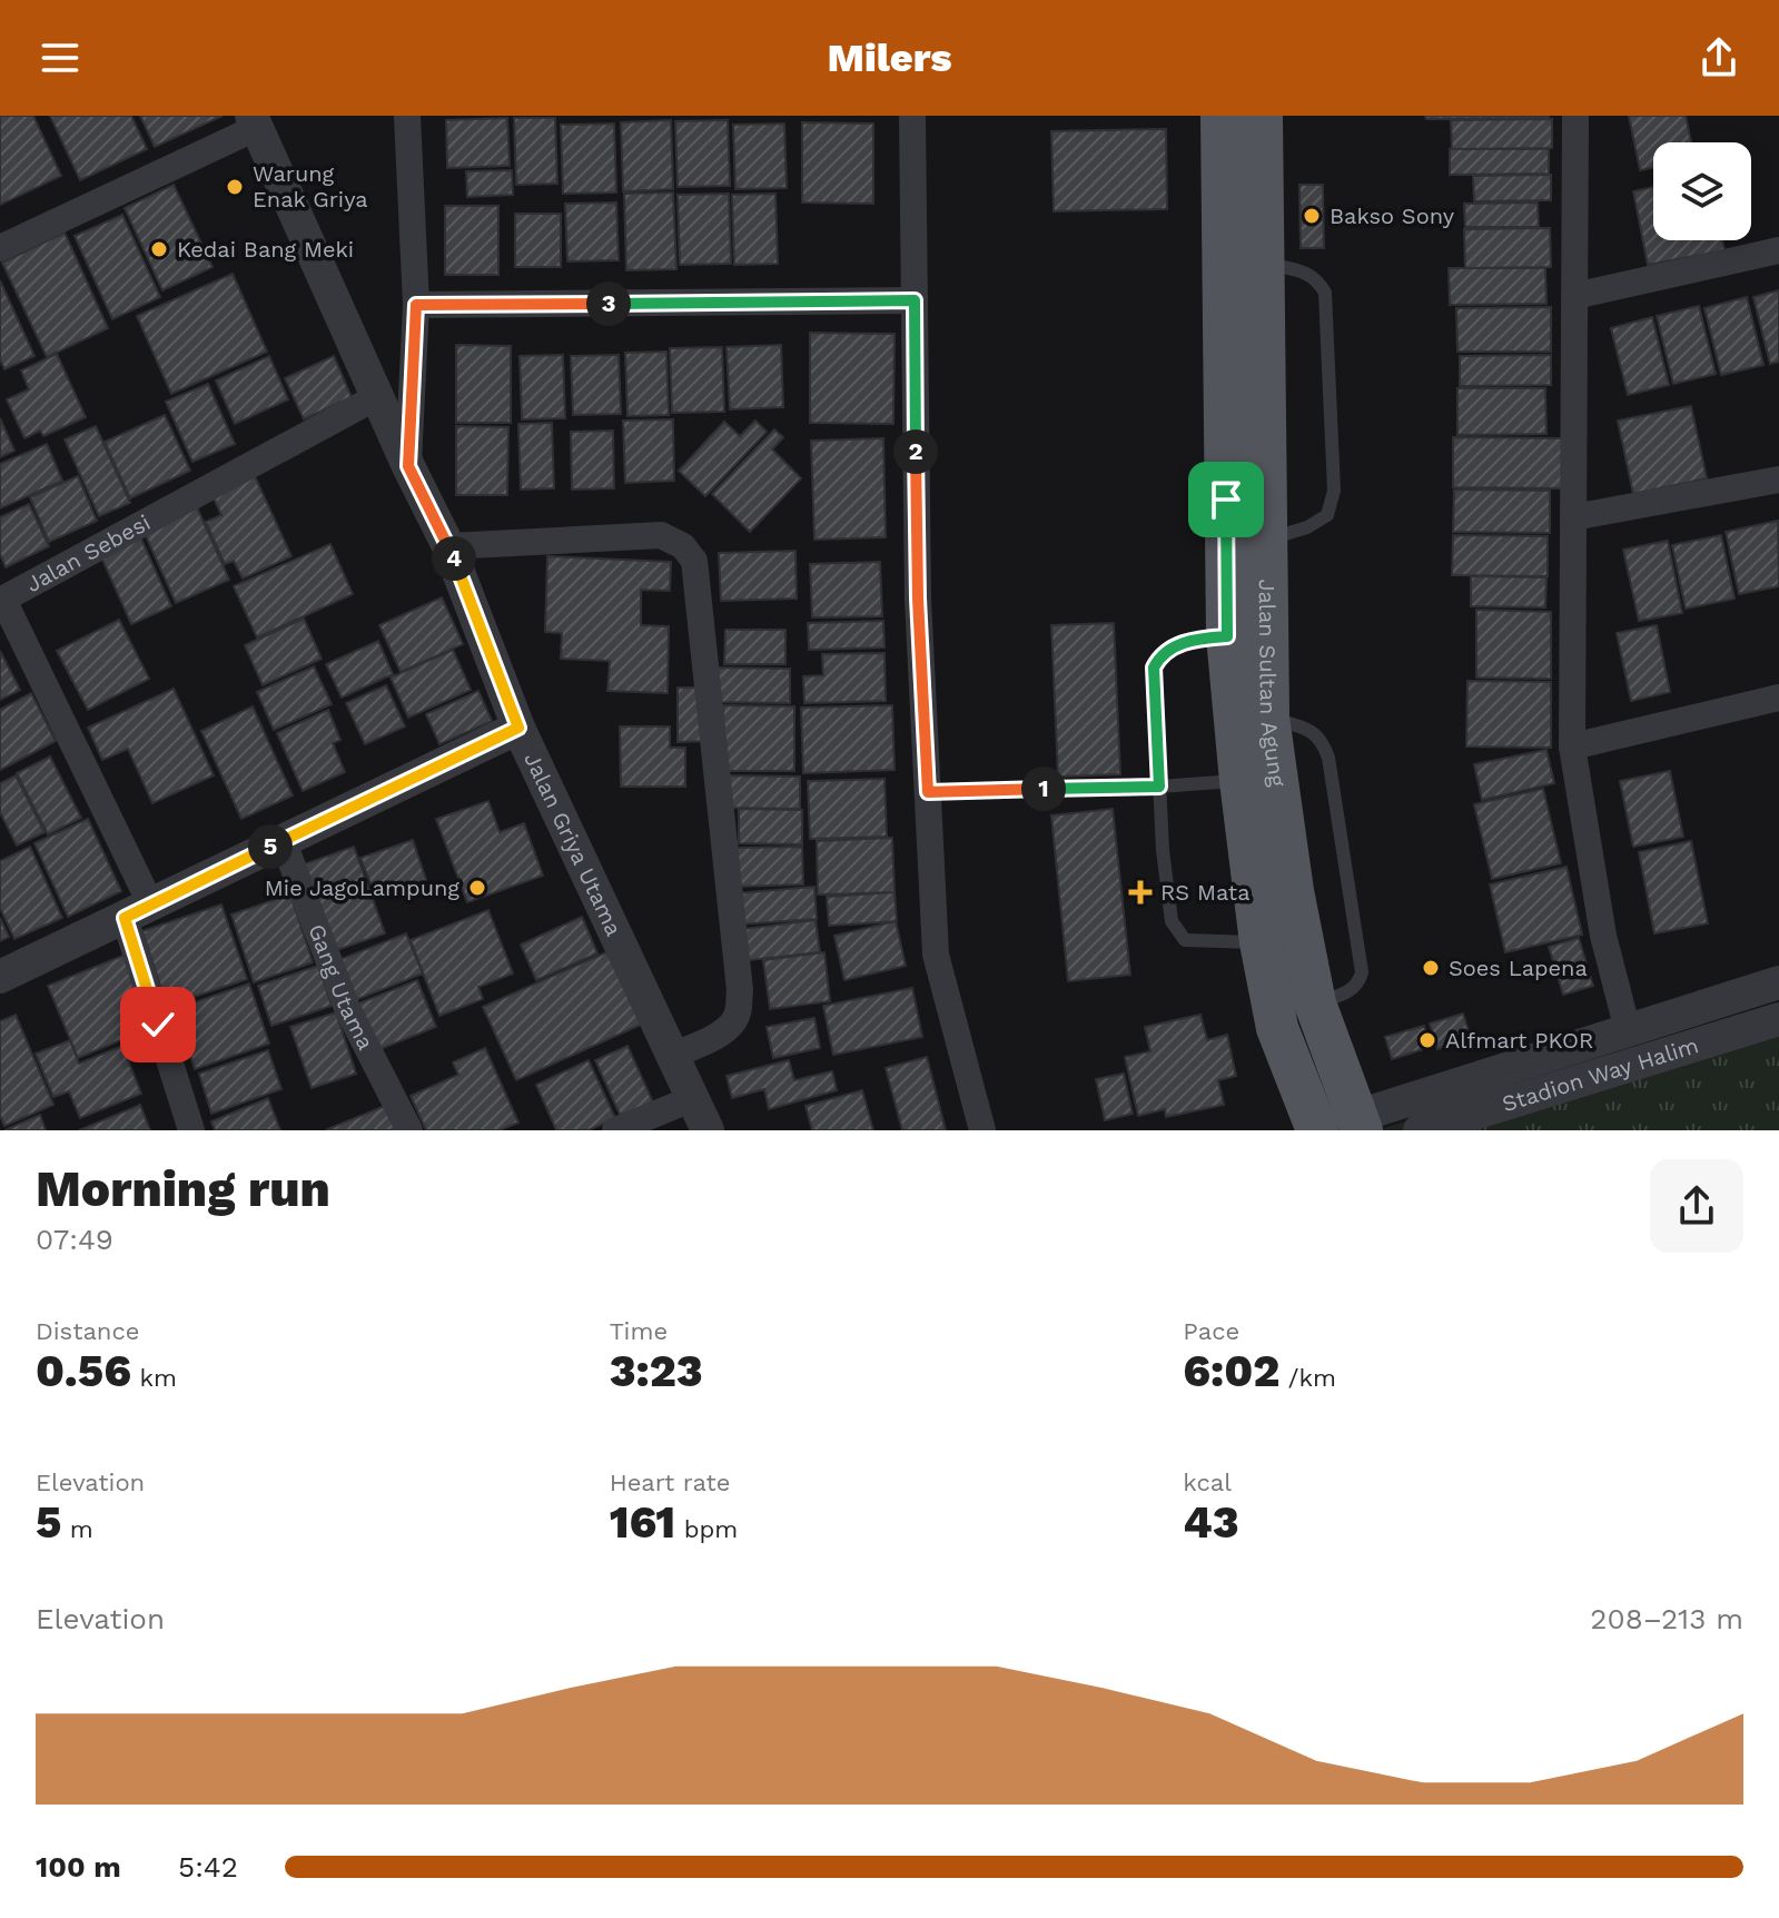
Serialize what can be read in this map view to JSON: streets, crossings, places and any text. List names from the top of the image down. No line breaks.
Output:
{"streets":{"main road":["Jalan Sultan Agung"],"street":["Jalan Sebesi","Jalan Griya Utama","Gang Utama","Stadion Way Halim"]},"crossings":[["Jalan Sebesi","Jalan Griya Utama"],["Jalan Sultan Agung","Stadion Way Halim"]],"places":{"other":["Warung Enak Griya","Bakso Sony","Kedai Bang Meki","Mie JagoLampung","Soes Lapena","Alfmart PKOR"],"health":["RS Mata"]},"page":{"header":"Milers","pins":["3","2","4","1","5"],"heading":["Morning run","07:49"],"stats":[["Distance","0.56 km"],["Time","3:23"],["Pace","6:02 /km"],["Elevation","5 m"],["Heart rate","161 bpm"],["kcal","43"]],"chart":["Elevation","208–213 m"],"list":[{"name":"100 m","note":"5:42"}]}}
